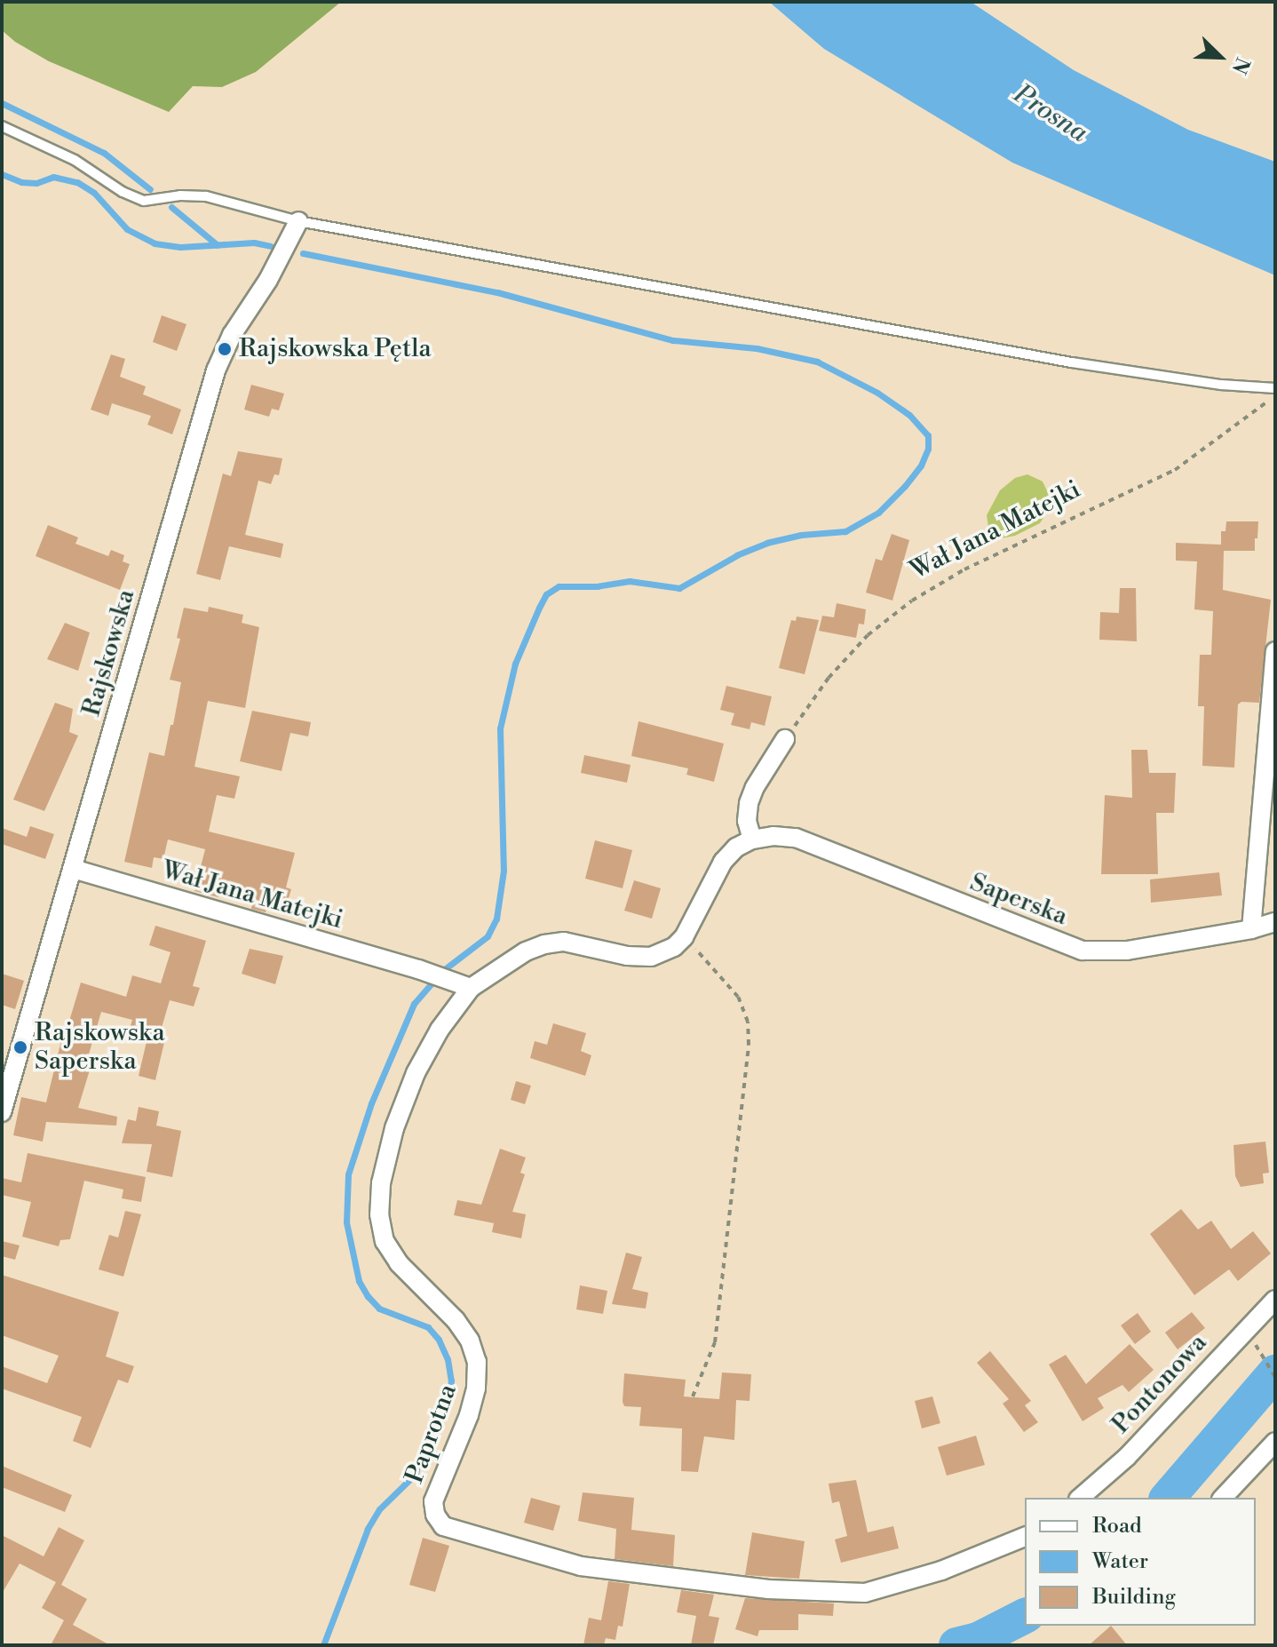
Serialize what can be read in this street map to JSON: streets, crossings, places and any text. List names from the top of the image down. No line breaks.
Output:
{"streets":{"street":["Wał Jana Matejki","Rajskowska","Saperska","Pontonowa","Paprotna"]},"crossings":[["Wał Jana Matejki","Rajskowska"],["Wał Jana Matejki","Paprotna"]],"water":["Prosna"],"places":["Rajskowska Pętla","Rajskowska Saperska"],"legend":["Road","Water","Building"],"north":"bottom right"}
